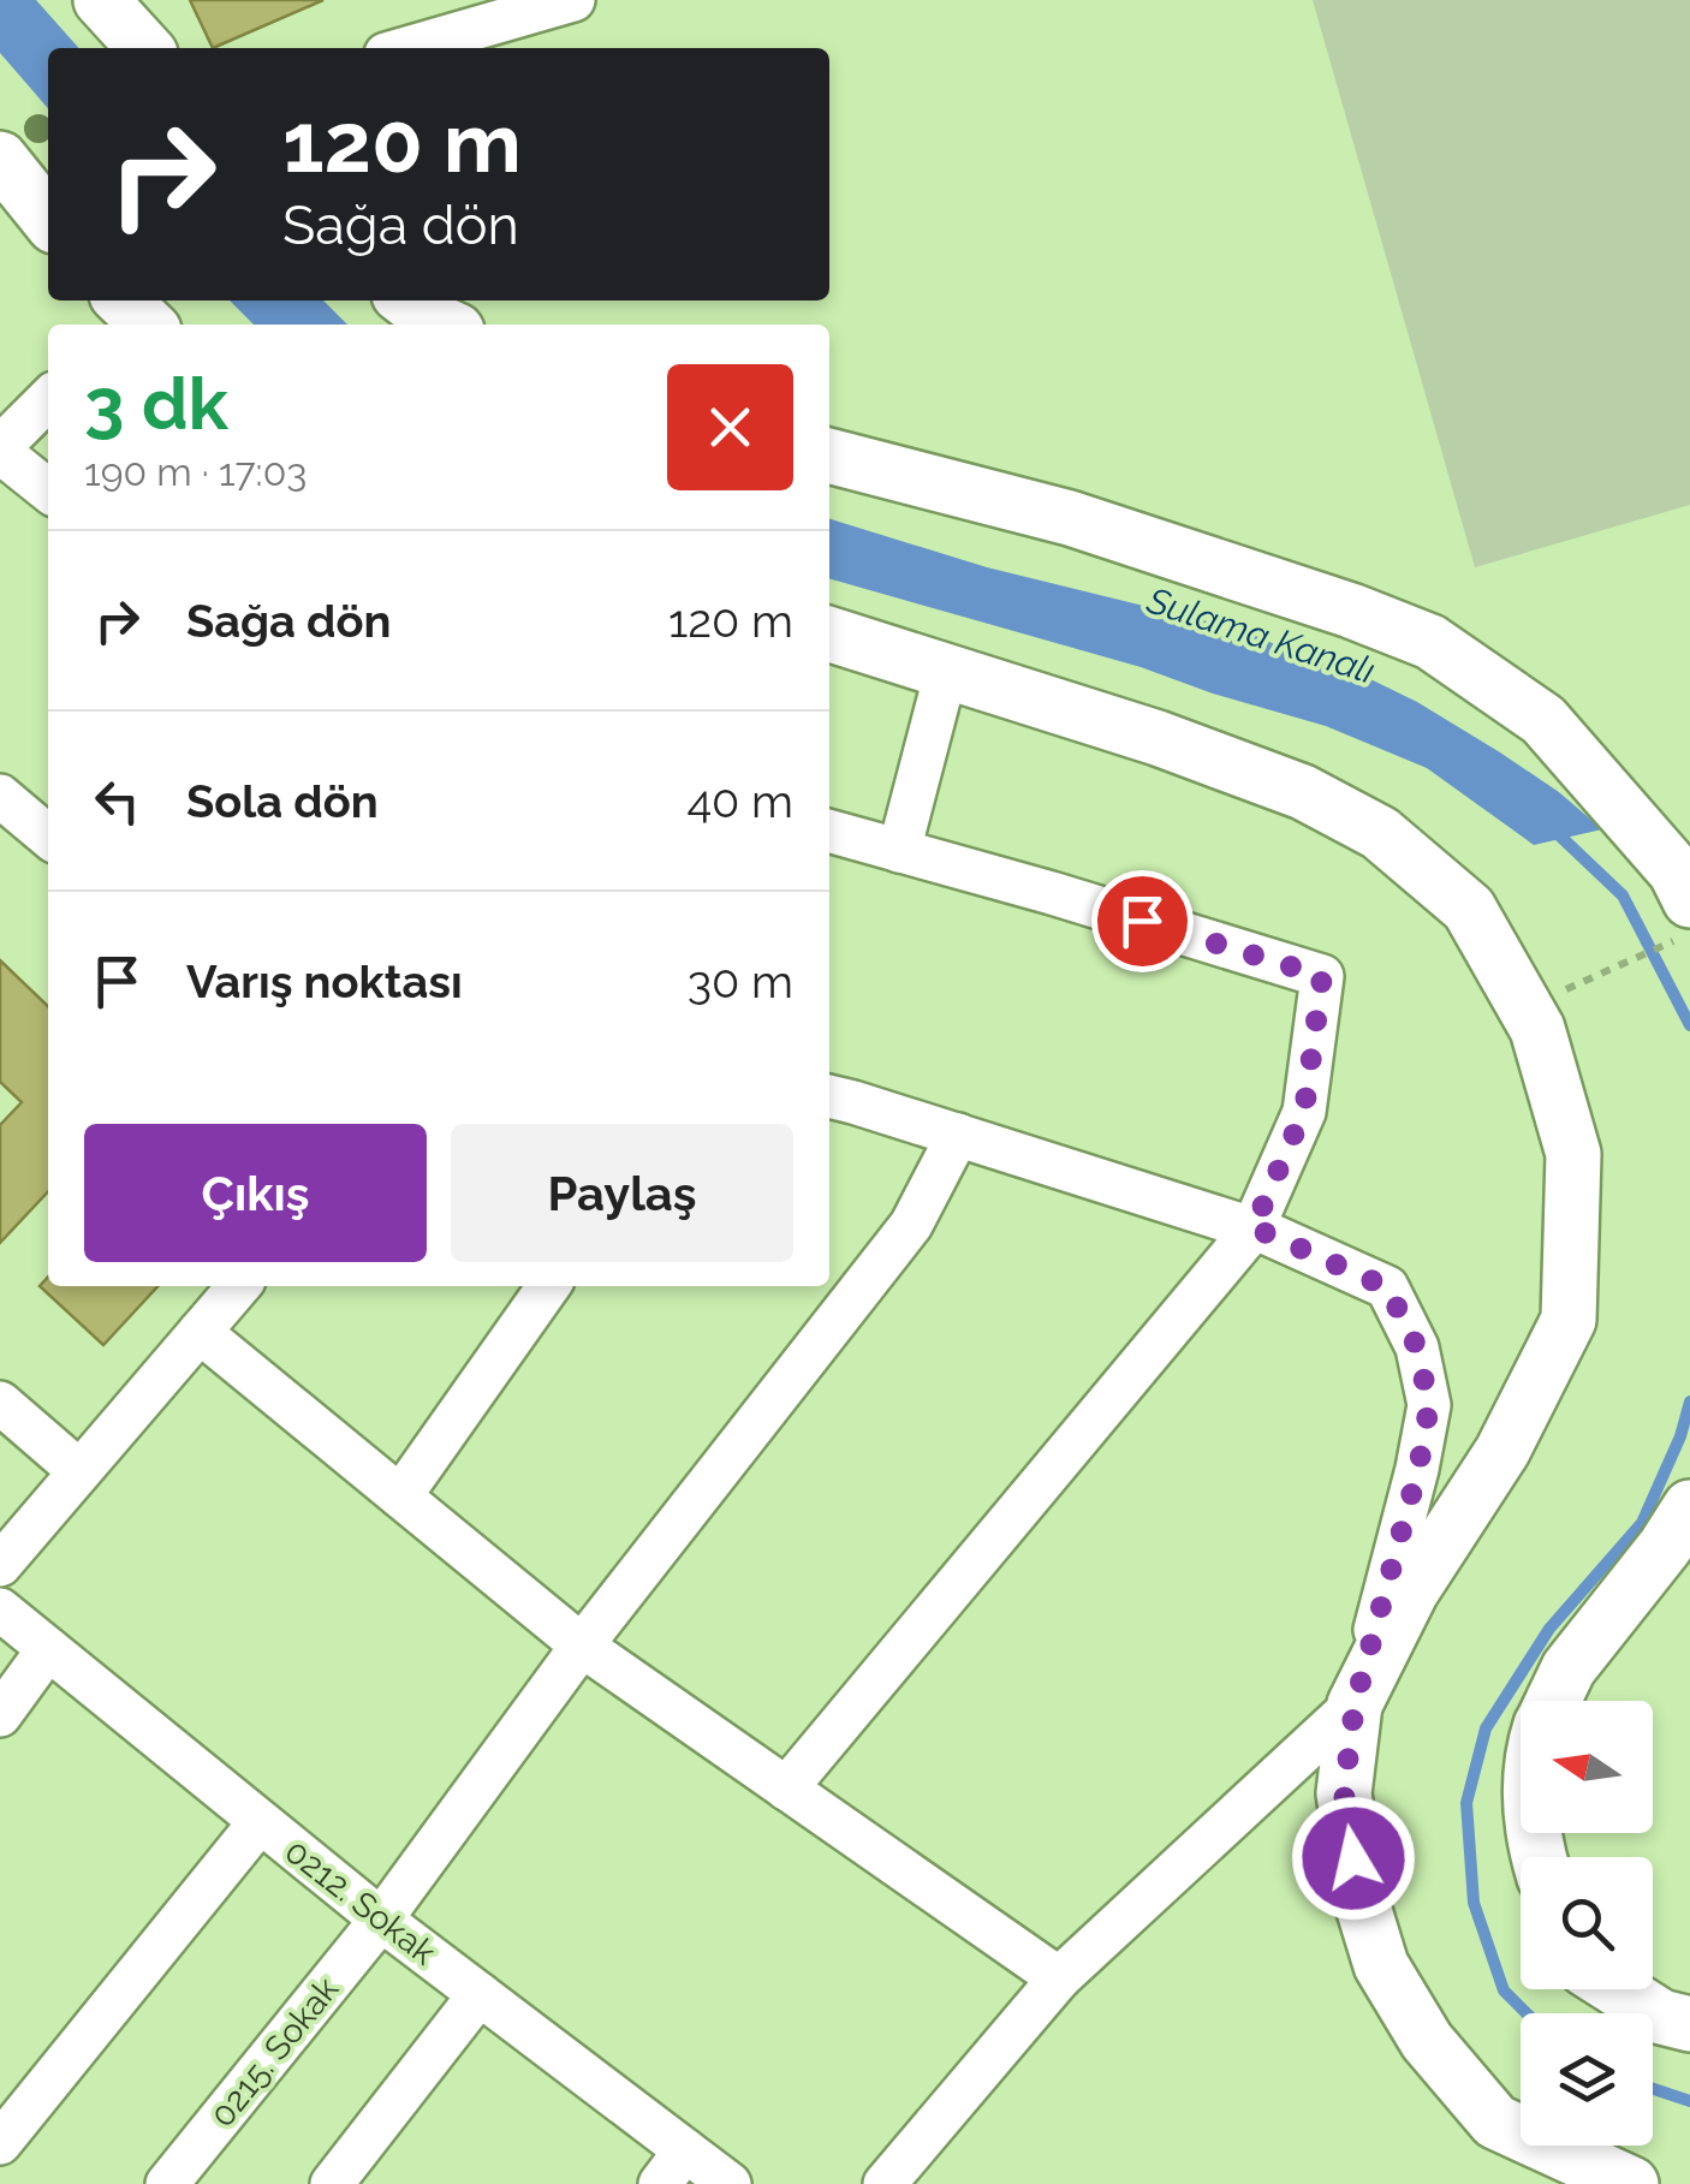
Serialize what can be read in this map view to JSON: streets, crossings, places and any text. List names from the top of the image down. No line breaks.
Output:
{"streets":{"street":["0212. Sokak","0215. Sokak"]},"crossings":[["0212. Sokak","0215. Sokak"]],"water":["Sulama Kanalı"],"north":"left","page":{"turn":["120 m","Sağa dön"],"heading":["3 dk","190 m · 17:03"],"list":[{"name":"Sağa dön","value":"120 m"},{"name":"Sola dön","value":"40 m"},{"name":"Varış noktası","value":"30 m"}],"buttons":["Çıkış","Paylaş"]}}
